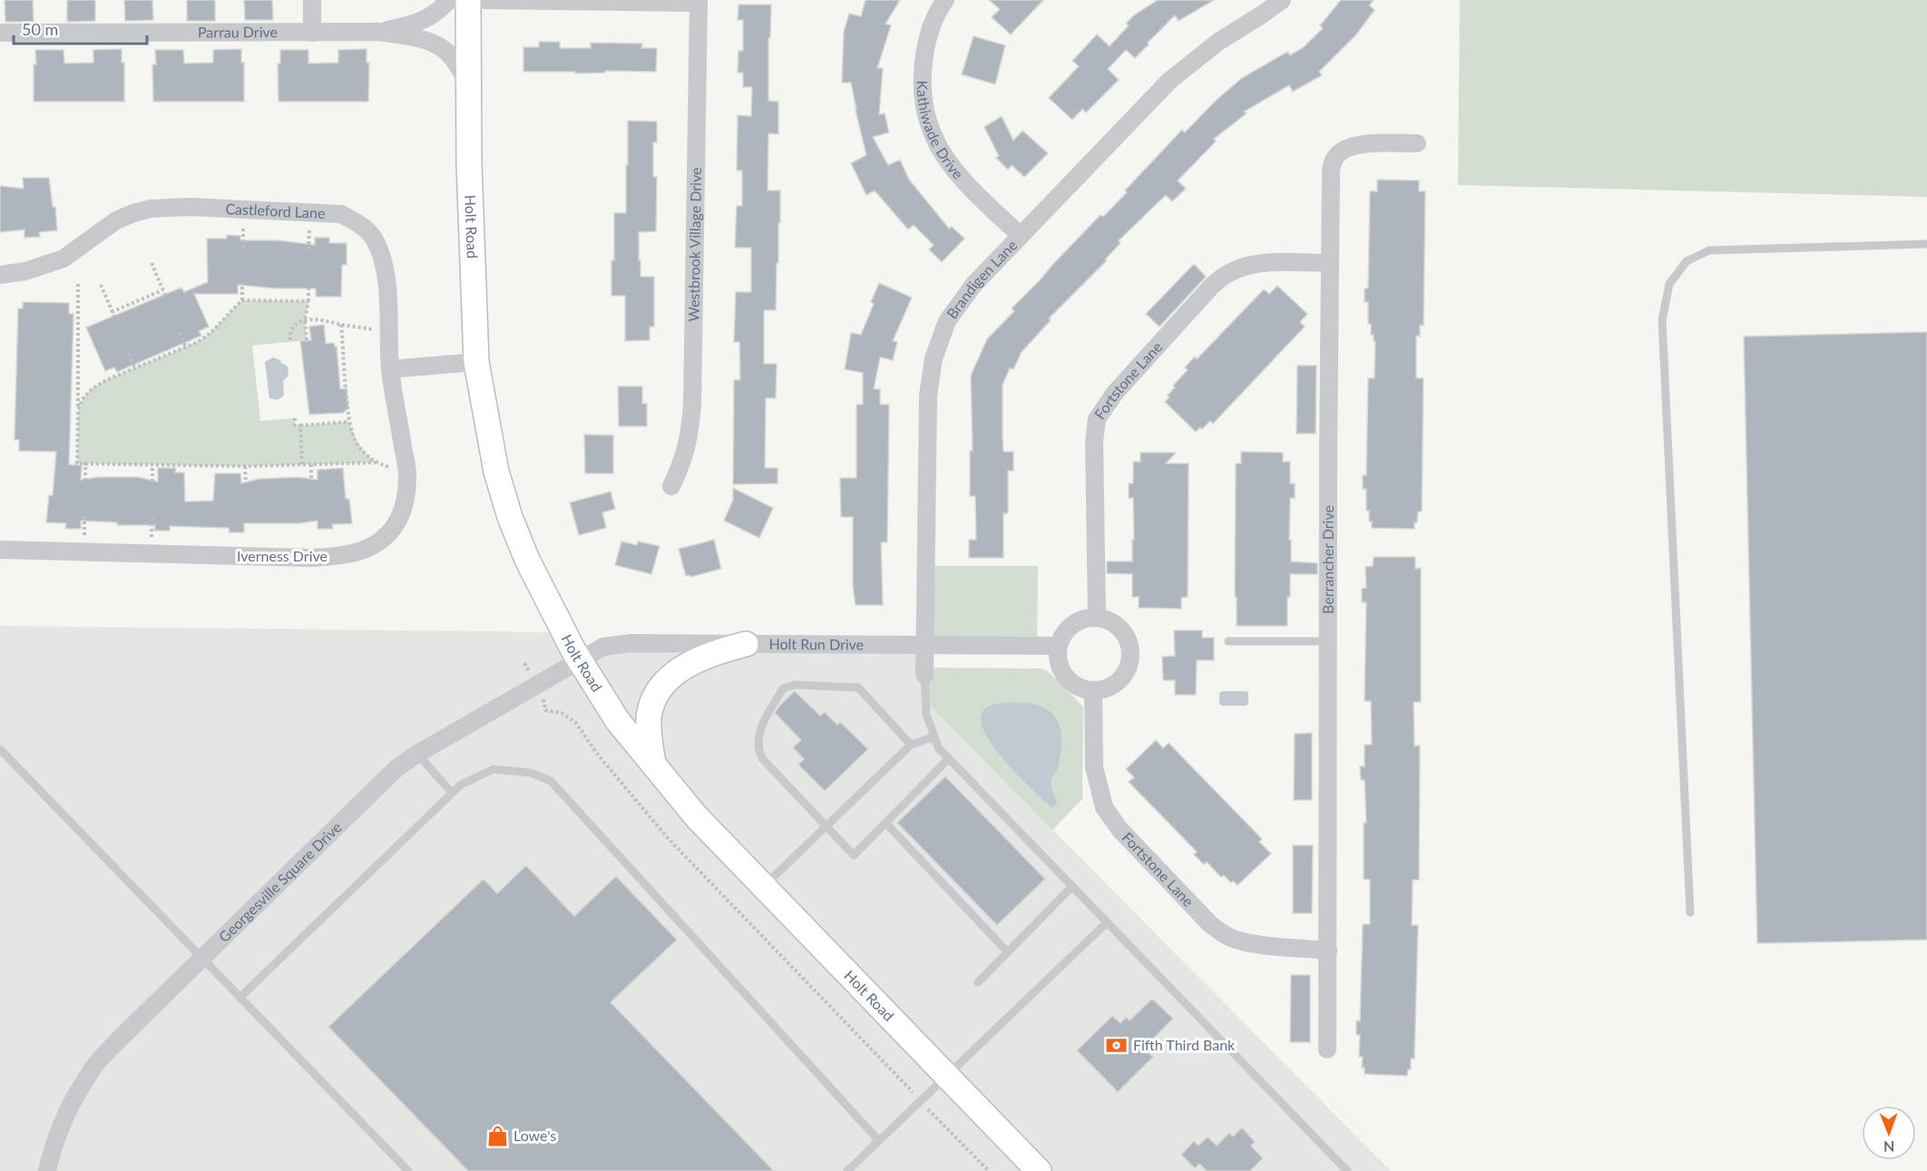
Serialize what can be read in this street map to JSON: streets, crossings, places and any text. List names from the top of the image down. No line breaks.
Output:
{"streets":{"main road":["Holt Road"],"street":["Parrau Drive","Kathiwade Drive","Castleford Lane","Westbrook Village Drive","Brandigen Lane","Fortstone Lane","Iverness Drive","Berrancher Drive","Holt Run Drive","Georgesville Square Drive"]},"crossings":[["Parrau Drive","Holt Road"],["Kathiwade Drive","Brandigen Lane"],["Castleford Lane","Iverness Drive"],["Holt Road","Holt Run Drive"],["Holt Road","Georgesville Square Drive"],["Brandigen Lane","Holt Run Drive"],["Fortstone Lane","Berrancher Drive"],["Fortstone Lane","Holt Run Drive"],["Holt Run Drive","Georgesville Square Drive"]],"places":{"bank":["Fifth Third Bank"],"shop":["Lowe's"]},"scale_bar":"50 m","north":"bottom"}
